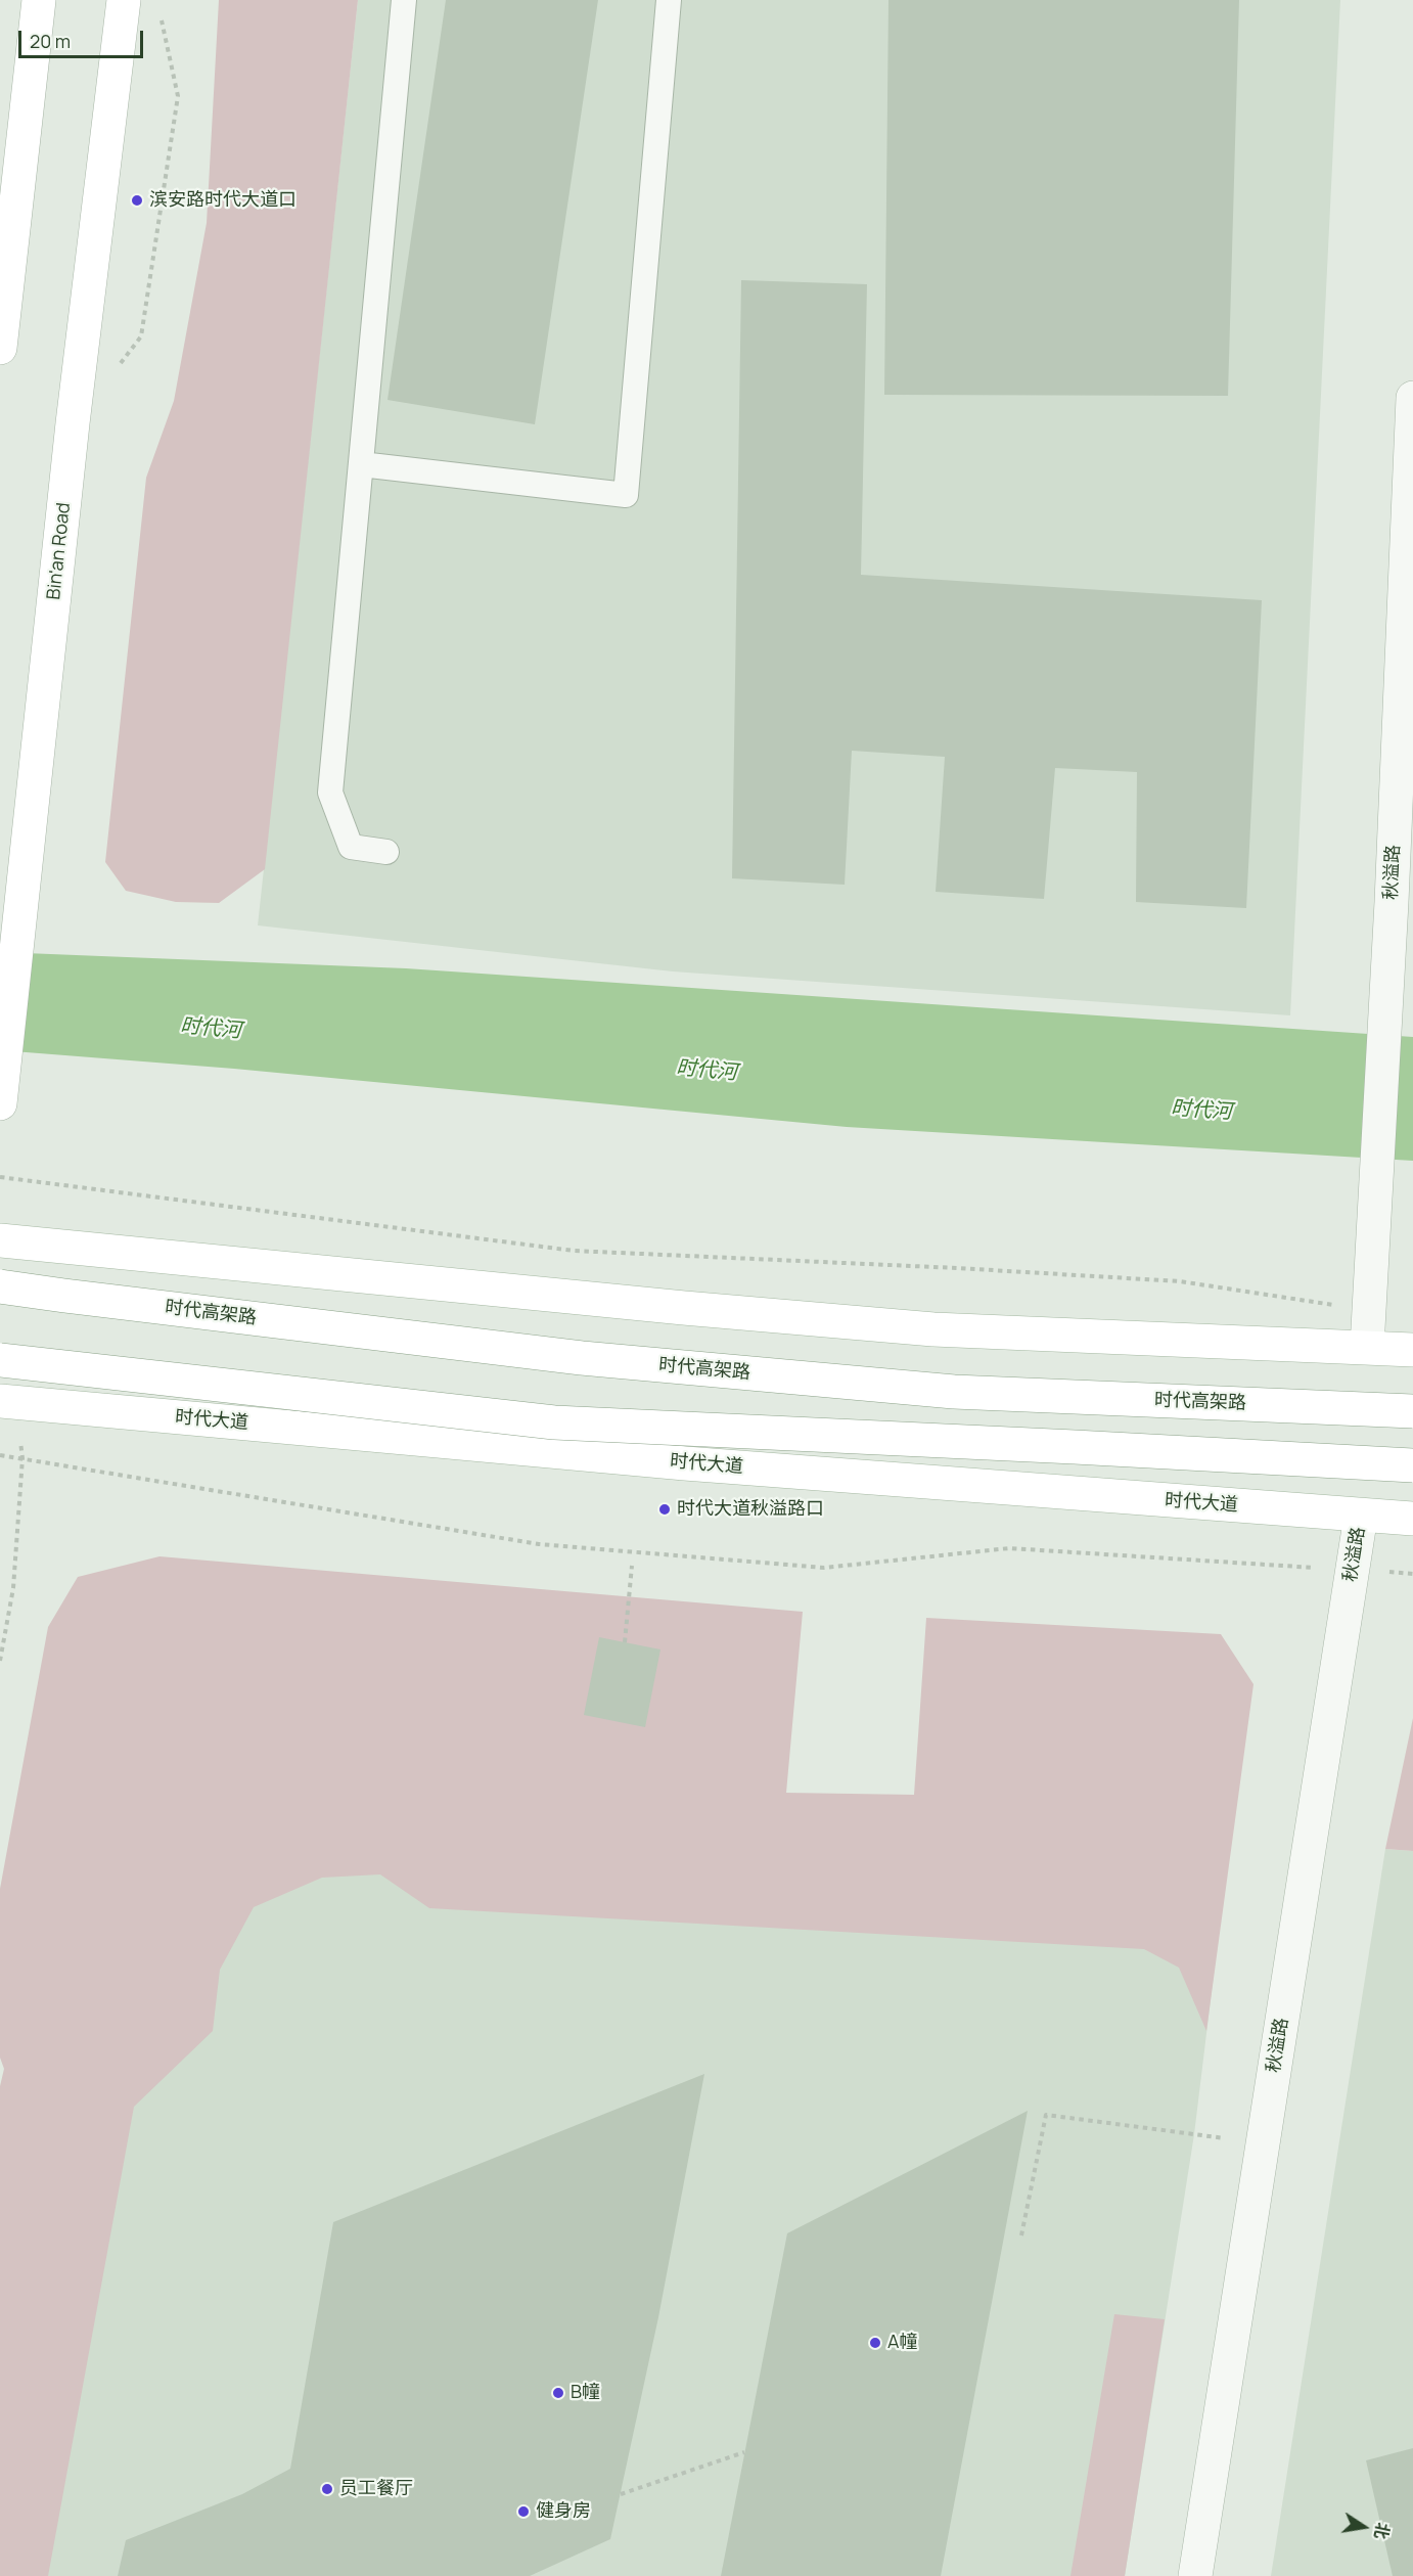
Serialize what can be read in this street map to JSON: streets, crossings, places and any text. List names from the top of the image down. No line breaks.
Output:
{"streets":{"main road":["Bin'an Road","时代高架路","时代大道"],"street":["秋溢路"]},"crossings":[["秋溢路","时代大道"]],"water":["时代河"],"places":["滨安路时代大道口","时代大道秋溢路口","A幢","B幢","员工餐厅","健身房"],"scale_bar":"20 m","north":"right"}
